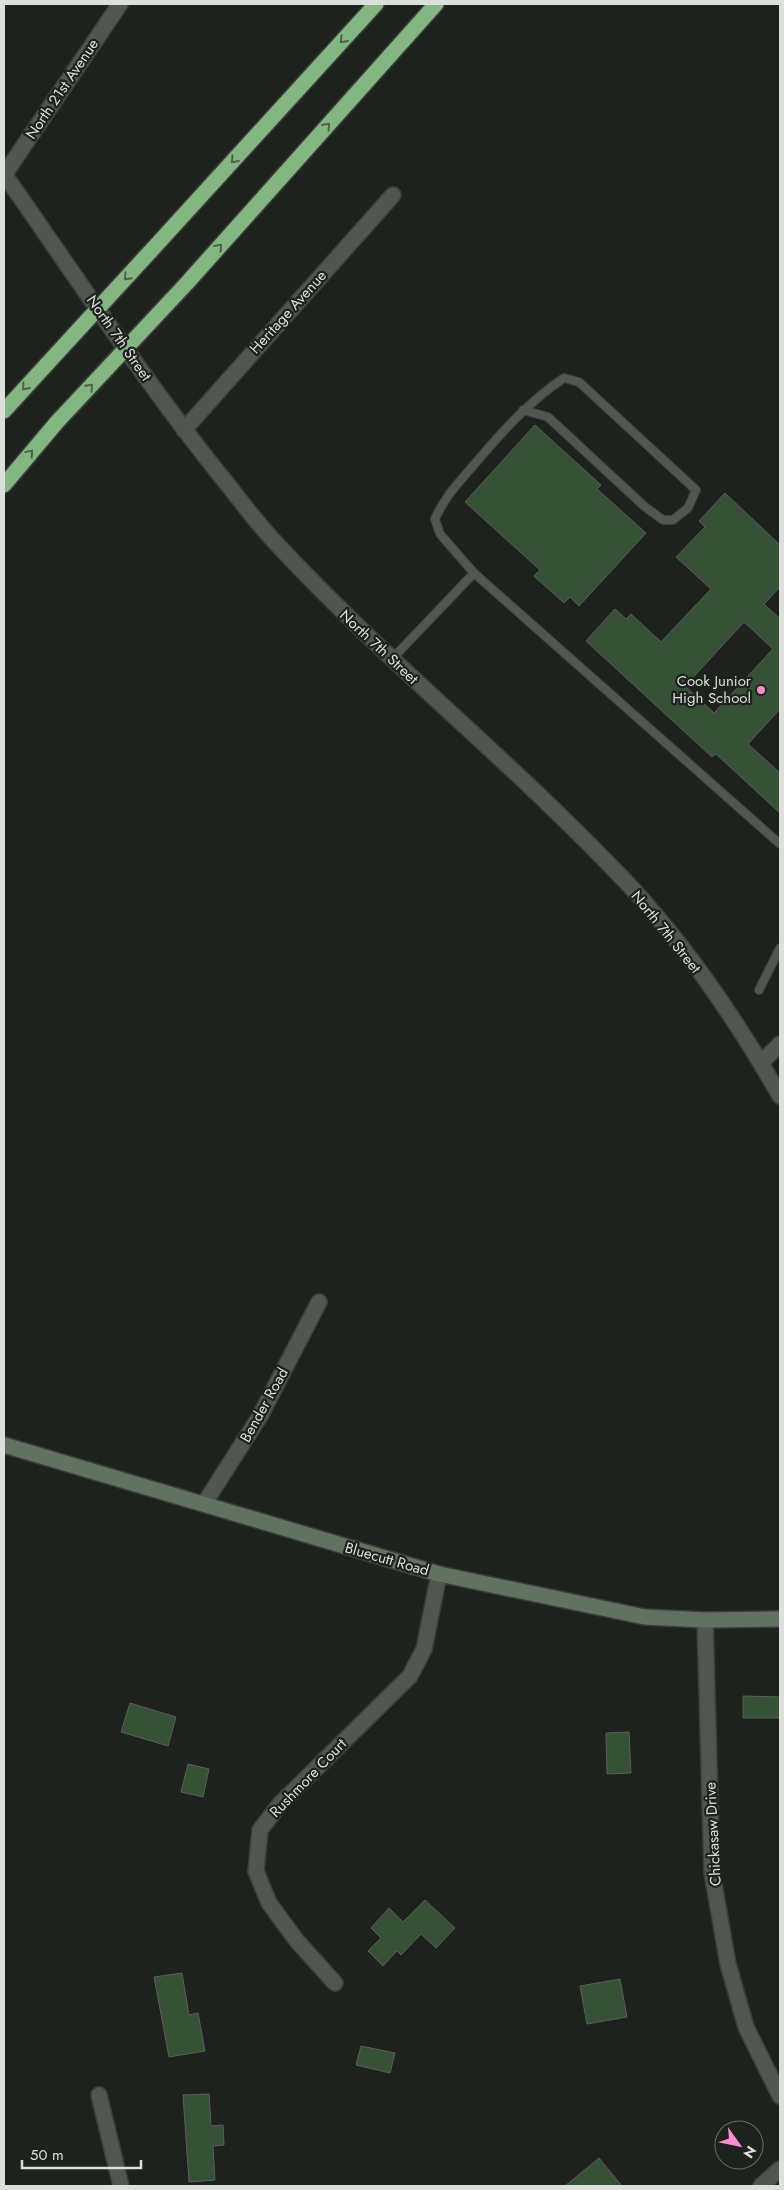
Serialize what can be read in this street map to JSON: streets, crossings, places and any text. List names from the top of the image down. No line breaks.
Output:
{"streets":{"street":["North 21st Avenue","Heritage Avenue","North 7th Street","Bender Road","Bluecutt Road","Rushmore Court","Chickasaw Drive"]},"crossings":[["North 21st Avenue","North 7th Street"],["Heritage Avenue","North 7th Street"],["Bender Road","Bluecutt Road"],["Bluecutt Road","Rushmore Court"],["Bluecutt Road","Chickasaw Drive"]],"places":["Cook Junior High School"],"scale_bar":"50 m","north":"bottom right"}
